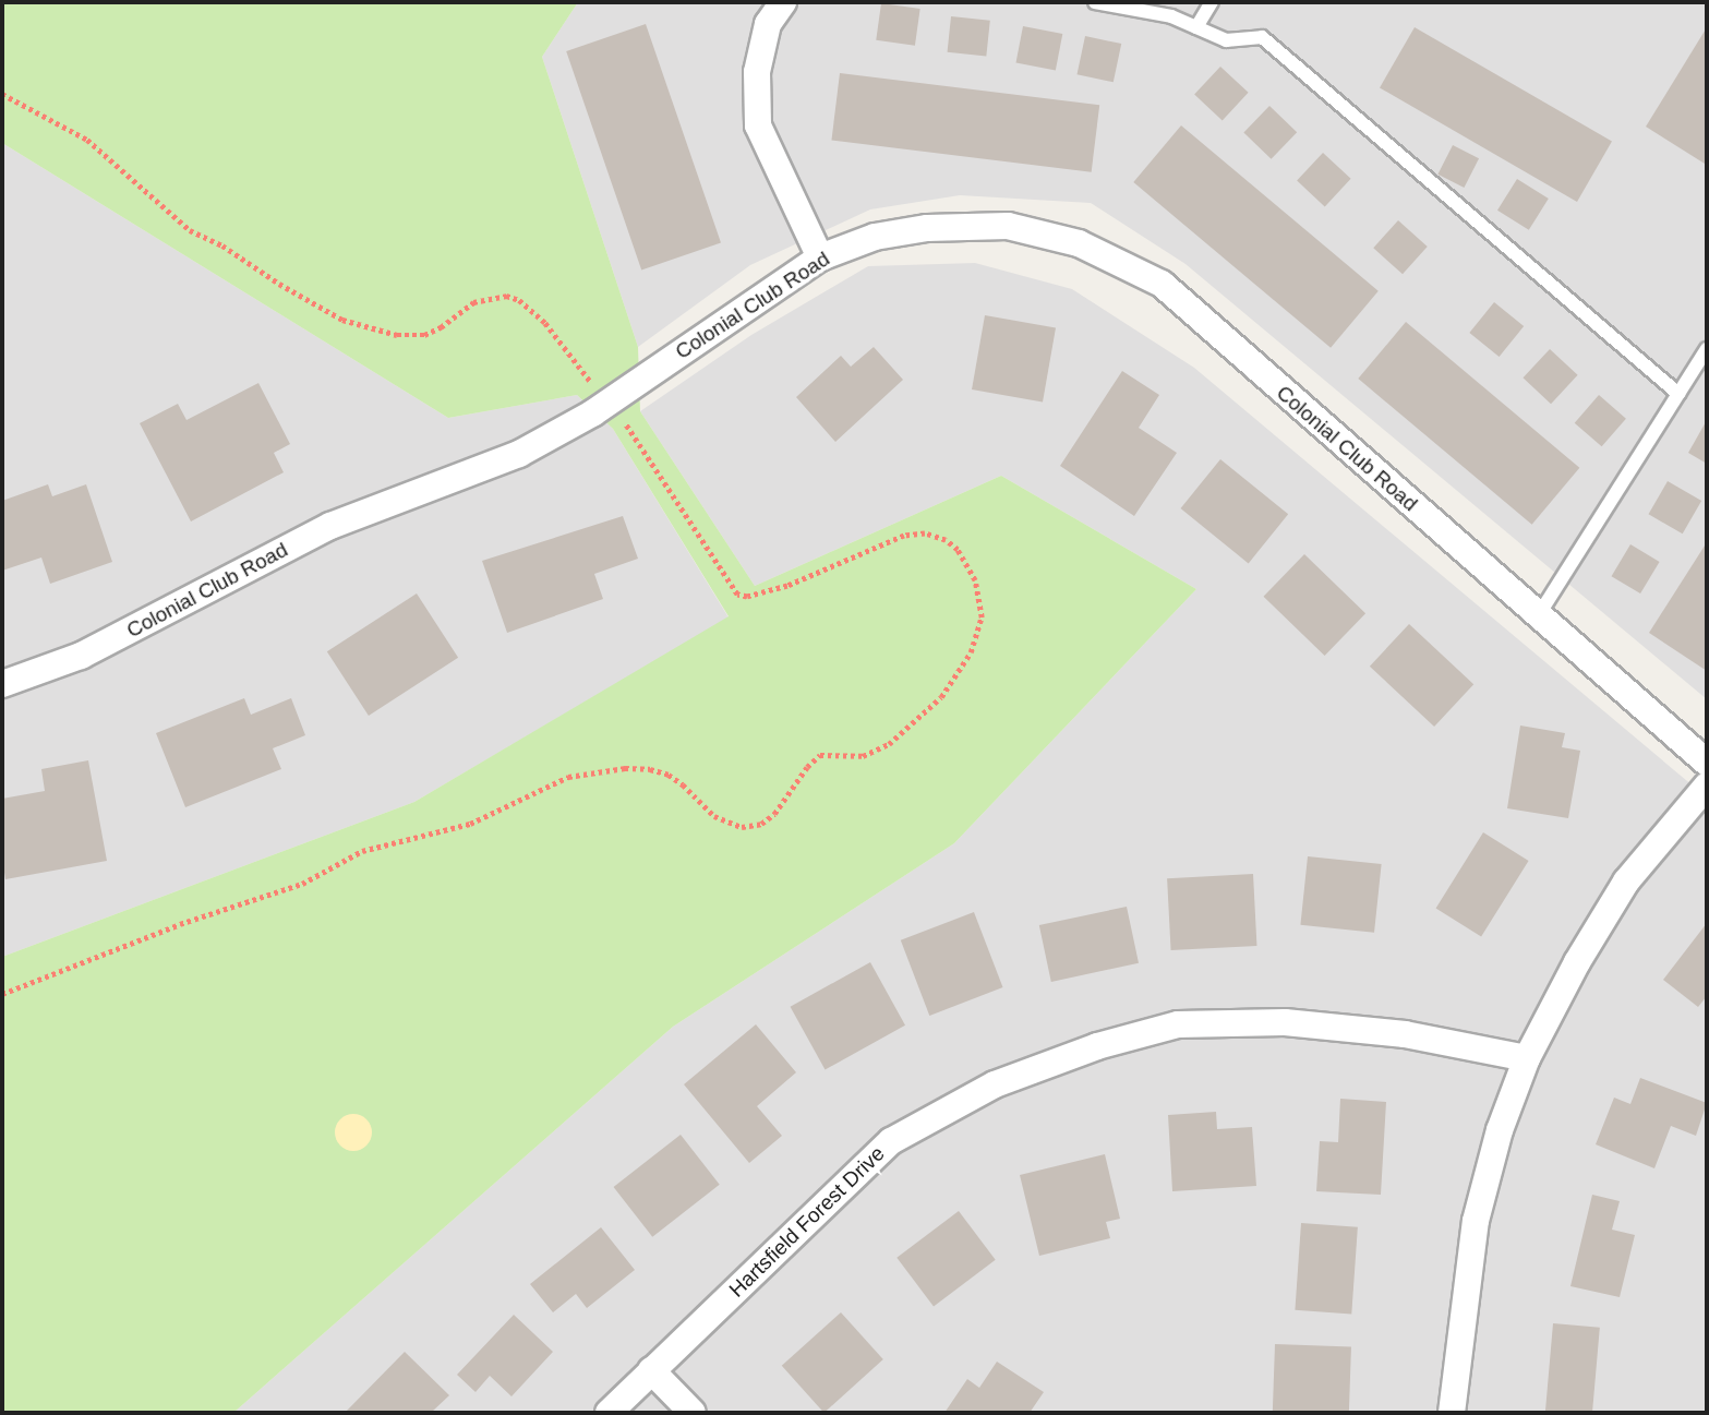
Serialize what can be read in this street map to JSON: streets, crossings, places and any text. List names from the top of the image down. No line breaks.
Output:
{"streets":{"street":["Colonial Club Road","Hartsfield Forest Drive"]}}
